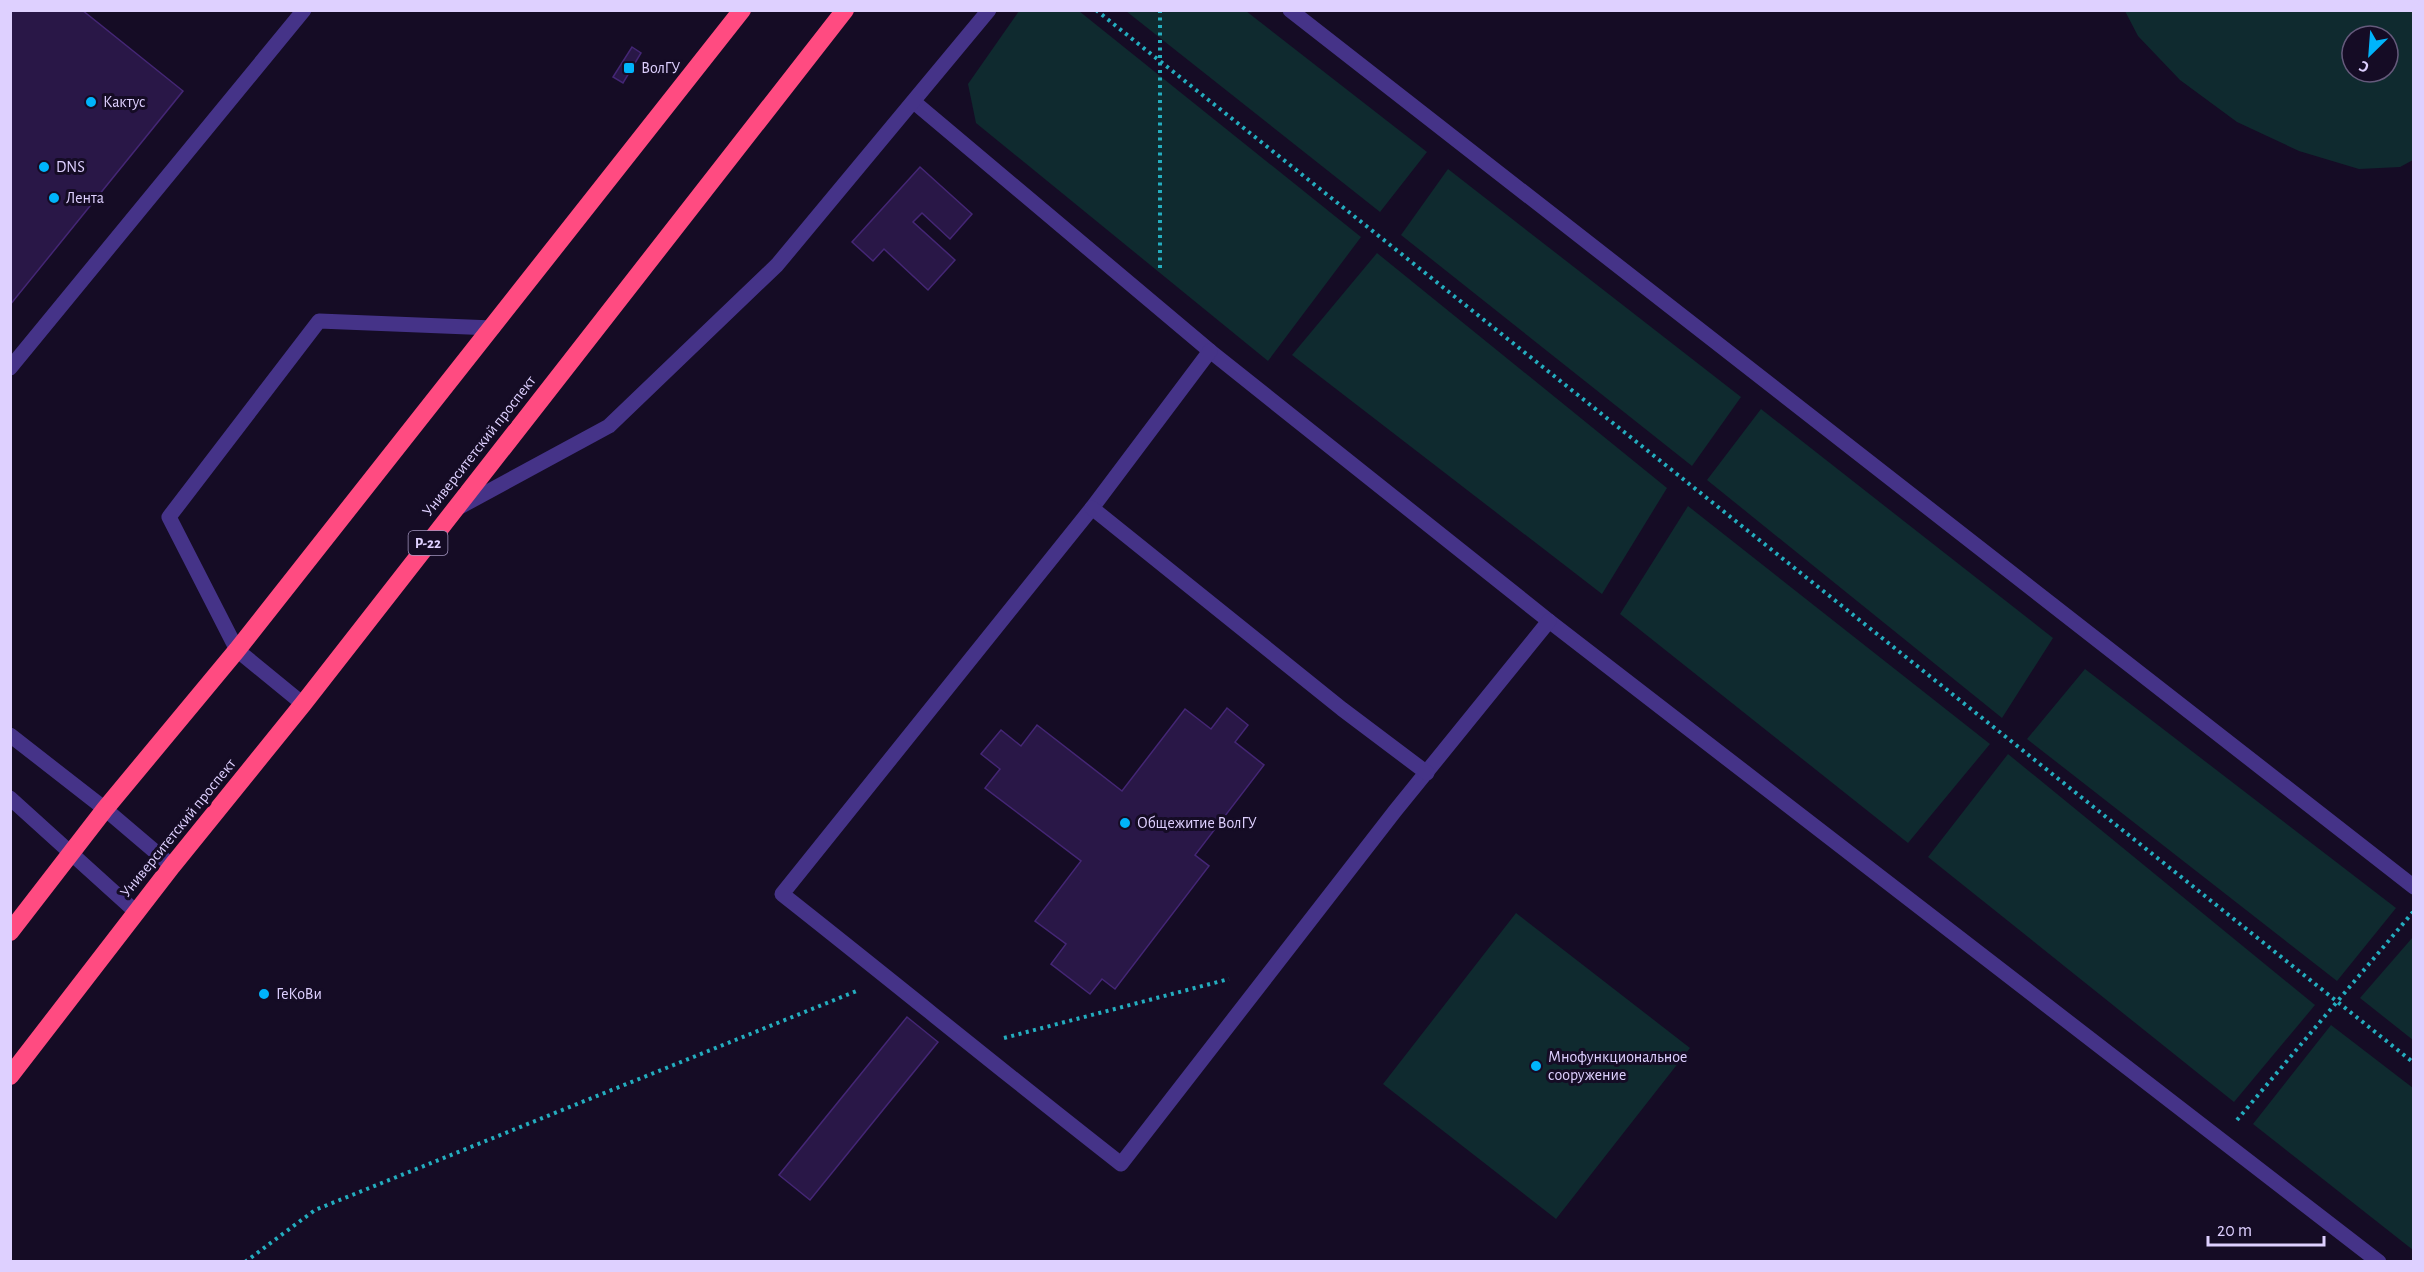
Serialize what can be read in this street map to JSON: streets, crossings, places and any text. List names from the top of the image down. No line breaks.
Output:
{"streets":{"highway":["Университетский проспект","Р-22"]},"places":{"transit":["ВолГУ"],"other":["Кактус","DNS","Лента","Общежитие ВолГУ","ГеКоВи","Мнофункциональное сооружение"]},"scale_bar":"20 m","north":"bottom left"}
